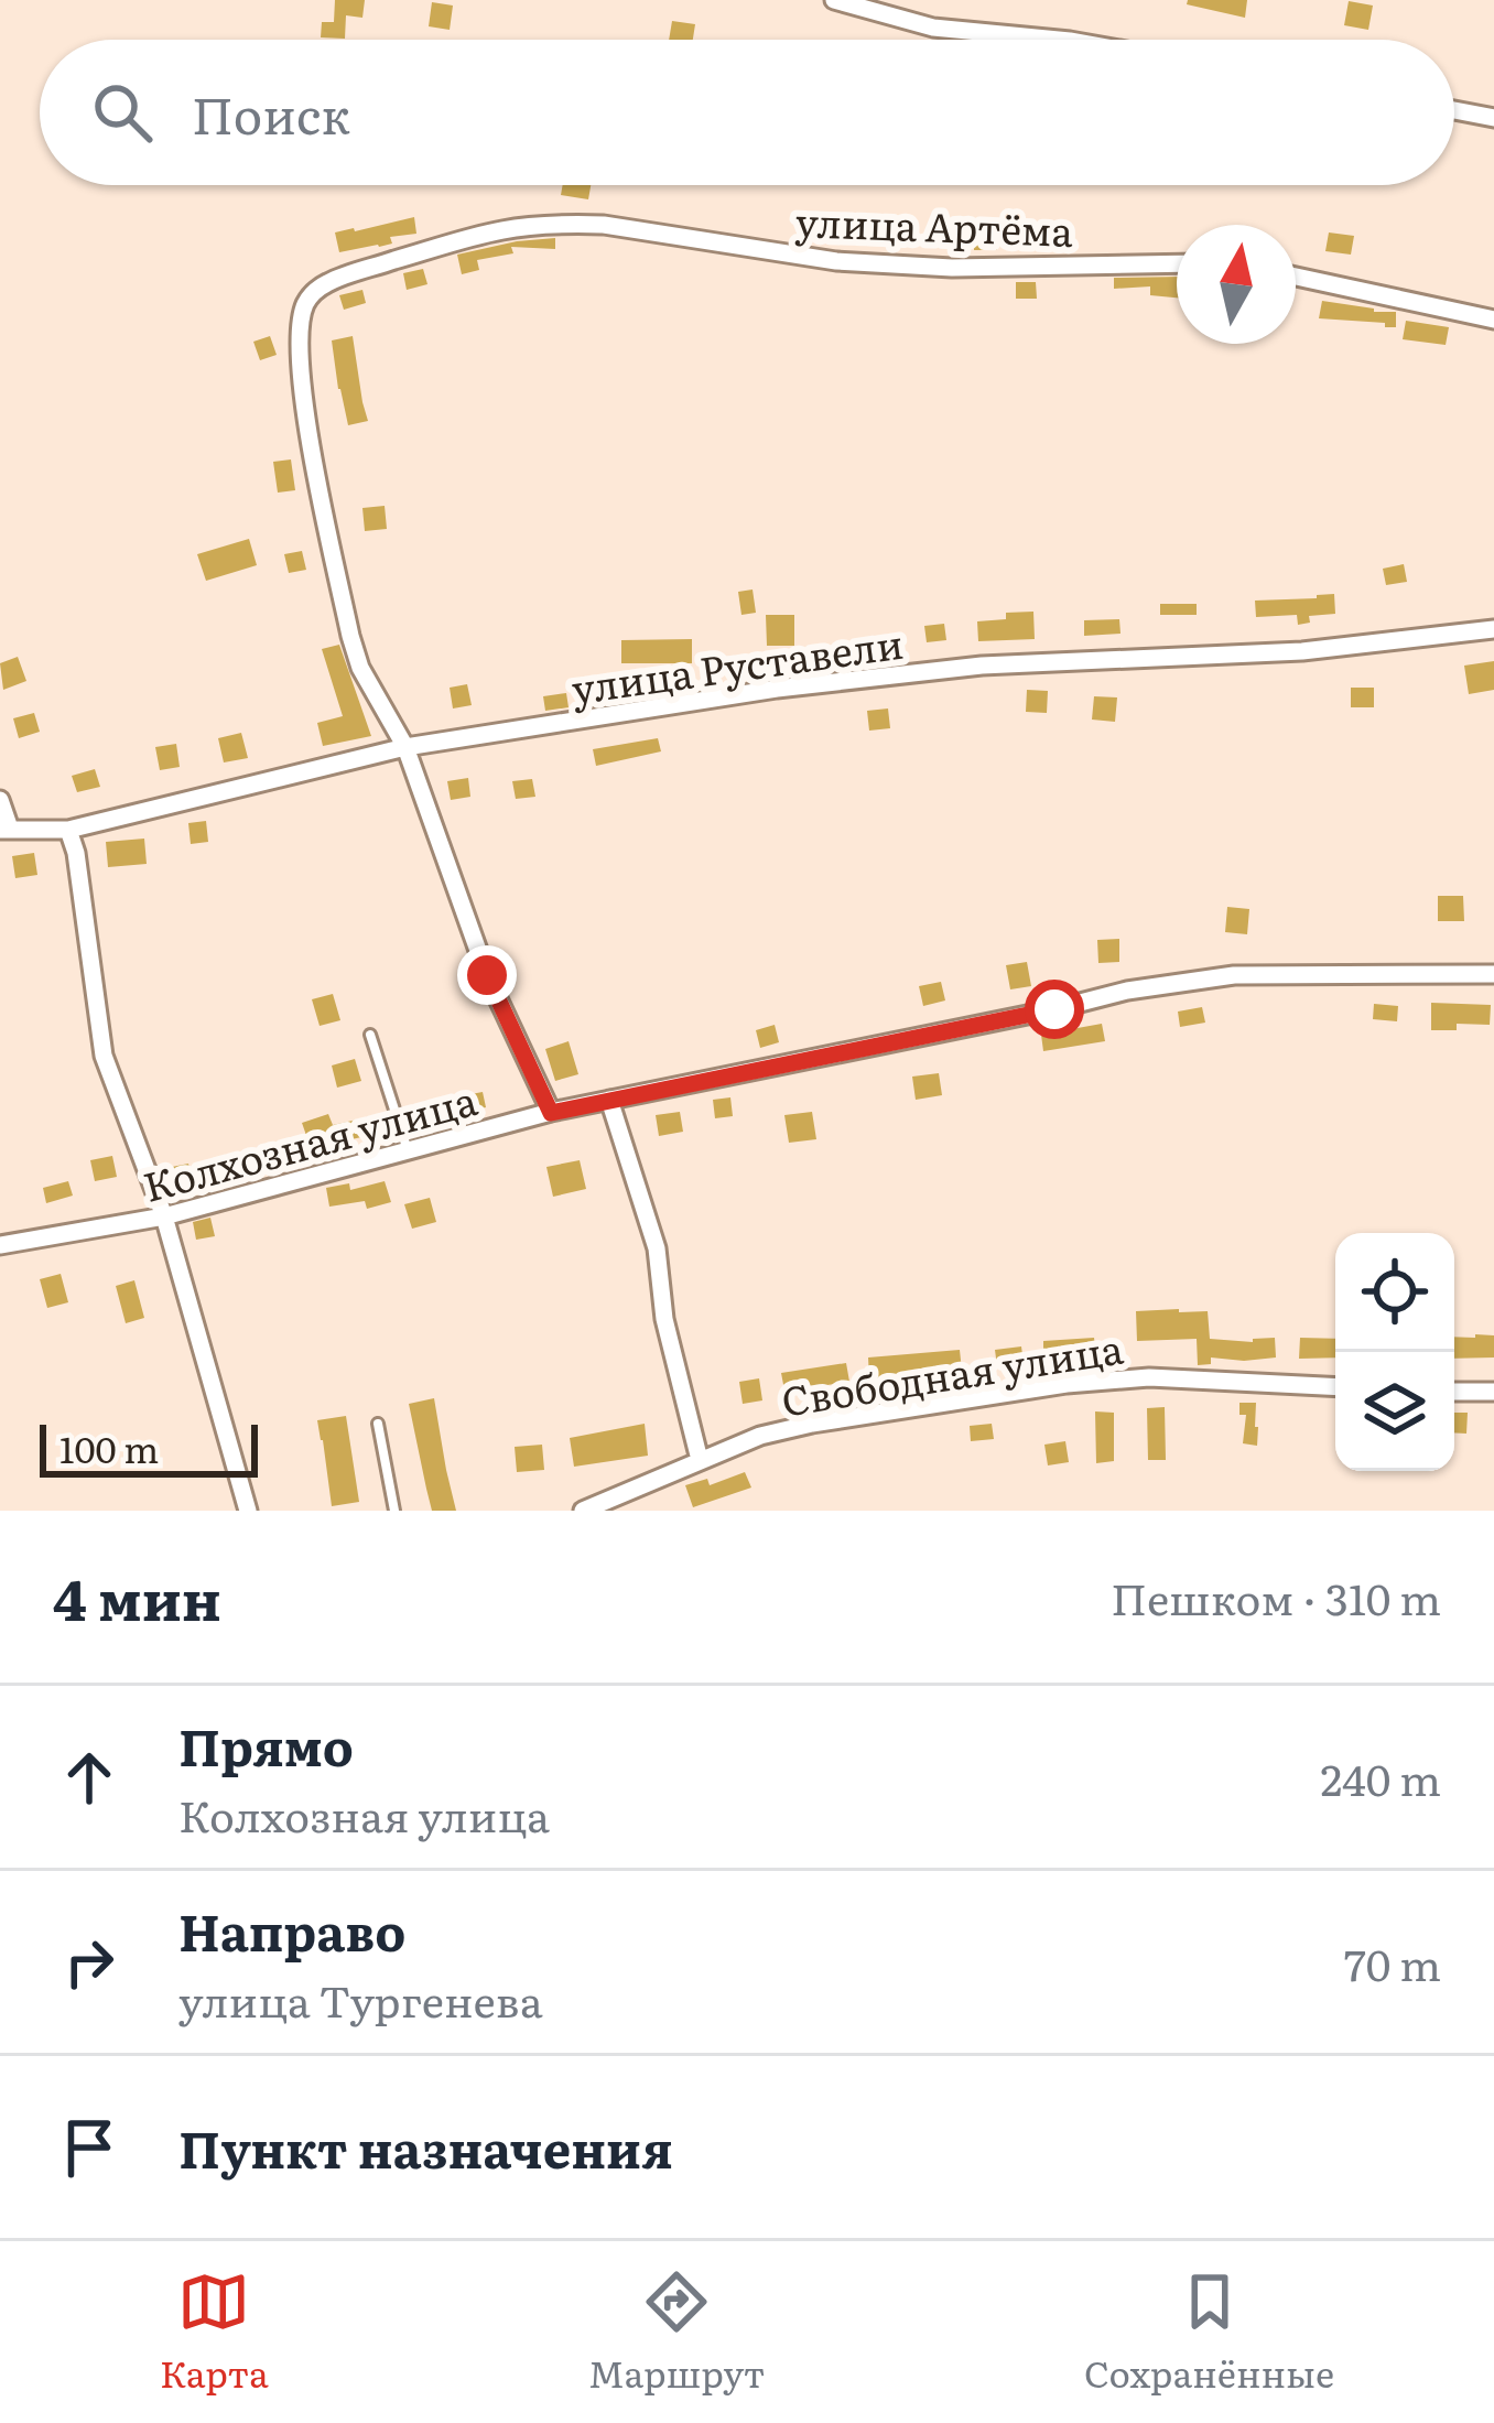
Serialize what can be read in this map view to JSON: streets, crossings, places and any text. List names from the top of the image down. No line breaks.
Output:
{"streets":{"street":["улица Артёма","улица Руставели","Колхозная улица","Свободная улица"]},"crossings":[["улица Артёма","улица Руставели"]],"scale_bar":"100 m","north":"top","page":{"search":"Поиск","scale":"100 m","heading":["4 мин","Пешком · 310 m"],"list":[["Прямо","Колхозная улица","240 m"],["Направо","улица Тургенева","70 m"],"Пункт назначения"],"nav":["Карта","Маршрут","Сохранённые"]}}
